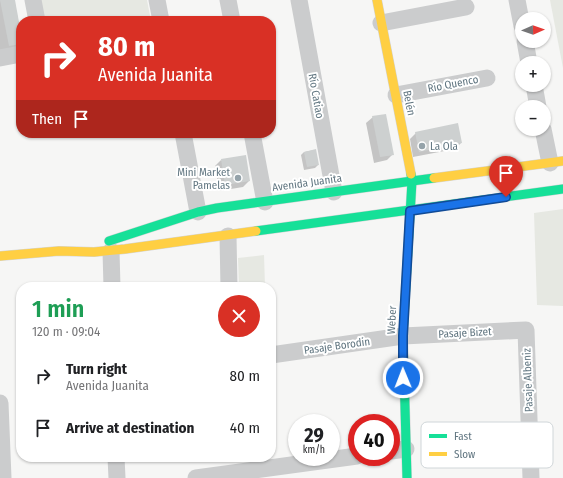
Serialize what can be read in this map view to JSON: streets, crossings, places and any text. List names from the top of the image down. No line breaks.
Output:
{"streets":{"main road":["Belén","Avenida Juanita","Weber"],"street":["Río Quenco","Río Catiao","Pasaje Bizet","Pasaje Borodin","Pasaje Albeniz"]},"crossings":[["Río Quenco","Belén"],["Río Catiao","Avenida Juanita"],["Belén","Avenida Juanita"],["Belén","Weber"],["Avenida Juanita","Weber"],["Weber","Pasaje Bizet"],["Weber","Pasaje Borodin"],["Pasaje Bizet","Pasaje Borodin"],["Pasaje Bizet","Pasaje Albeniz"]],"places":["La Ola","Mini Market Pamelas"],"legend":["Fast","Slow"],"north":"right","page":{"map_buttons":["+","−"],"turn":["80 m","Avenida Juanita"],"then":"Then","heading":["1 min","120 m · 09:04"],"list":[{"name":"Turn right","note":"Avenida Juanita","value":"80 m"},{"name":"Arrive at destination","value":"40 m"}],"speed":"29 km/h","limit":"40"}}
